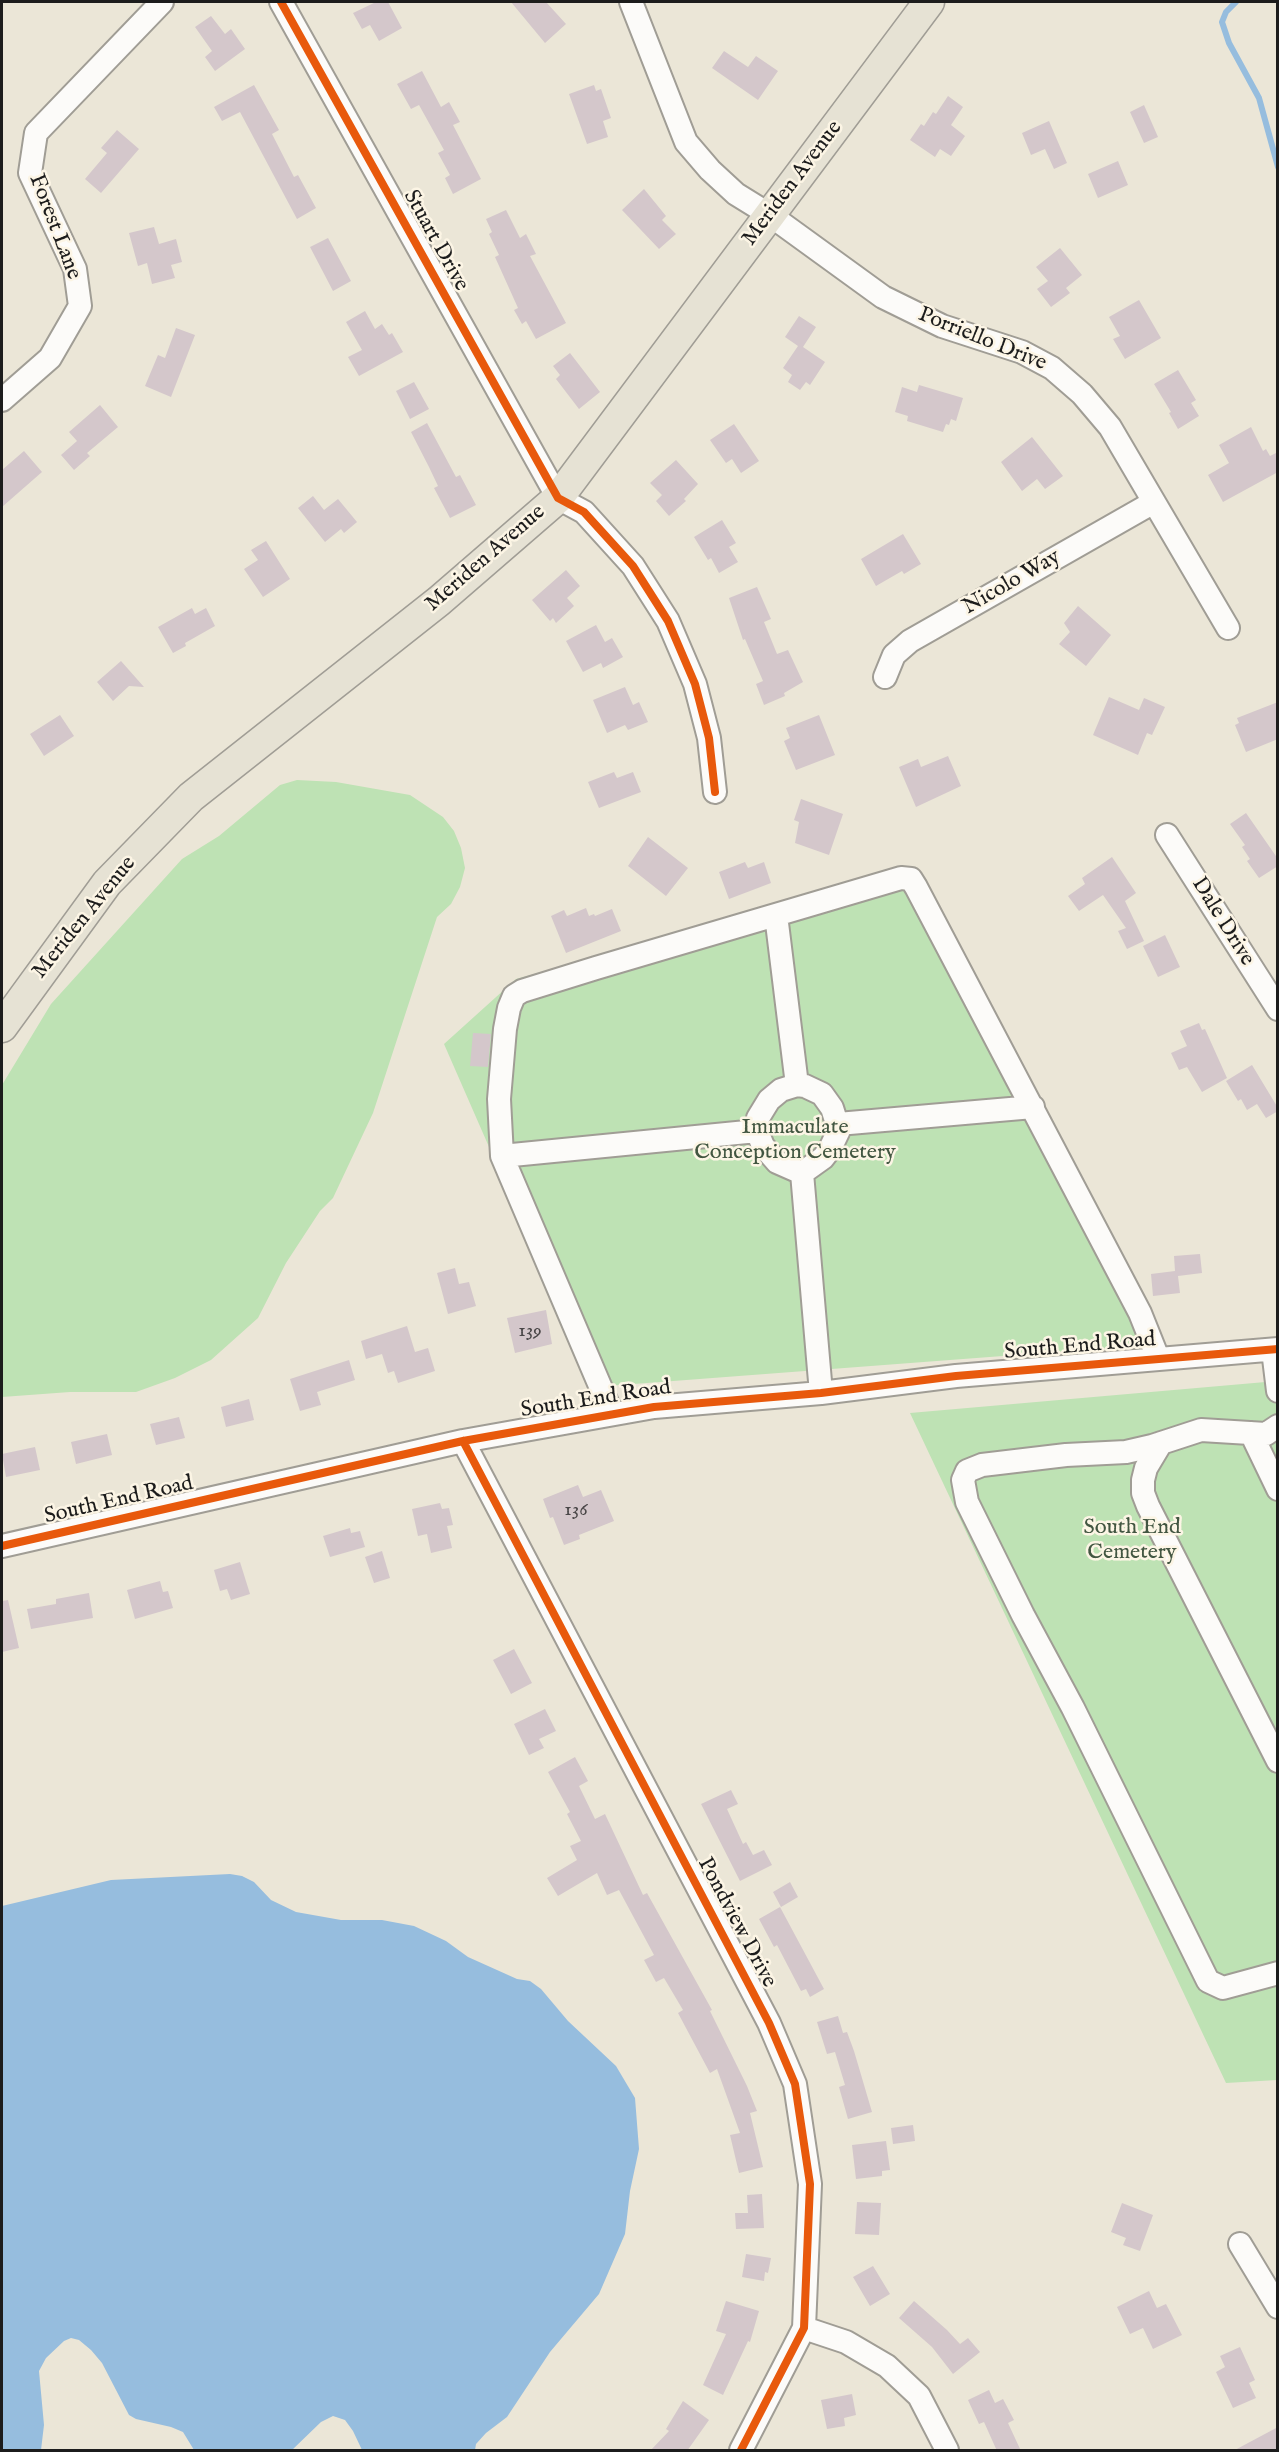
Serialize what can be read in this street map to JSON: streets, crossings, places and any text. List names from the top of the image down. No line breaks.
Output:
{"streets":{"main road":["Meriden Avenue"],"street":["Forest Lane","Stuart Drive","Porriello Drive","Nicolo Way","Dale Drive","South End Road","Pondview Drive"]},"crossings":[["Meriden Avenue","Stuart Drive"],["Meriden Avenue","Porriello Drive"],["Porriello Drive","Nicolo Way"],["South End Road","Pondview Drive"]],"parks":["Immaculate Conception Cemetery","South End Cemetery"],"house_numbers":["139","136"]}
